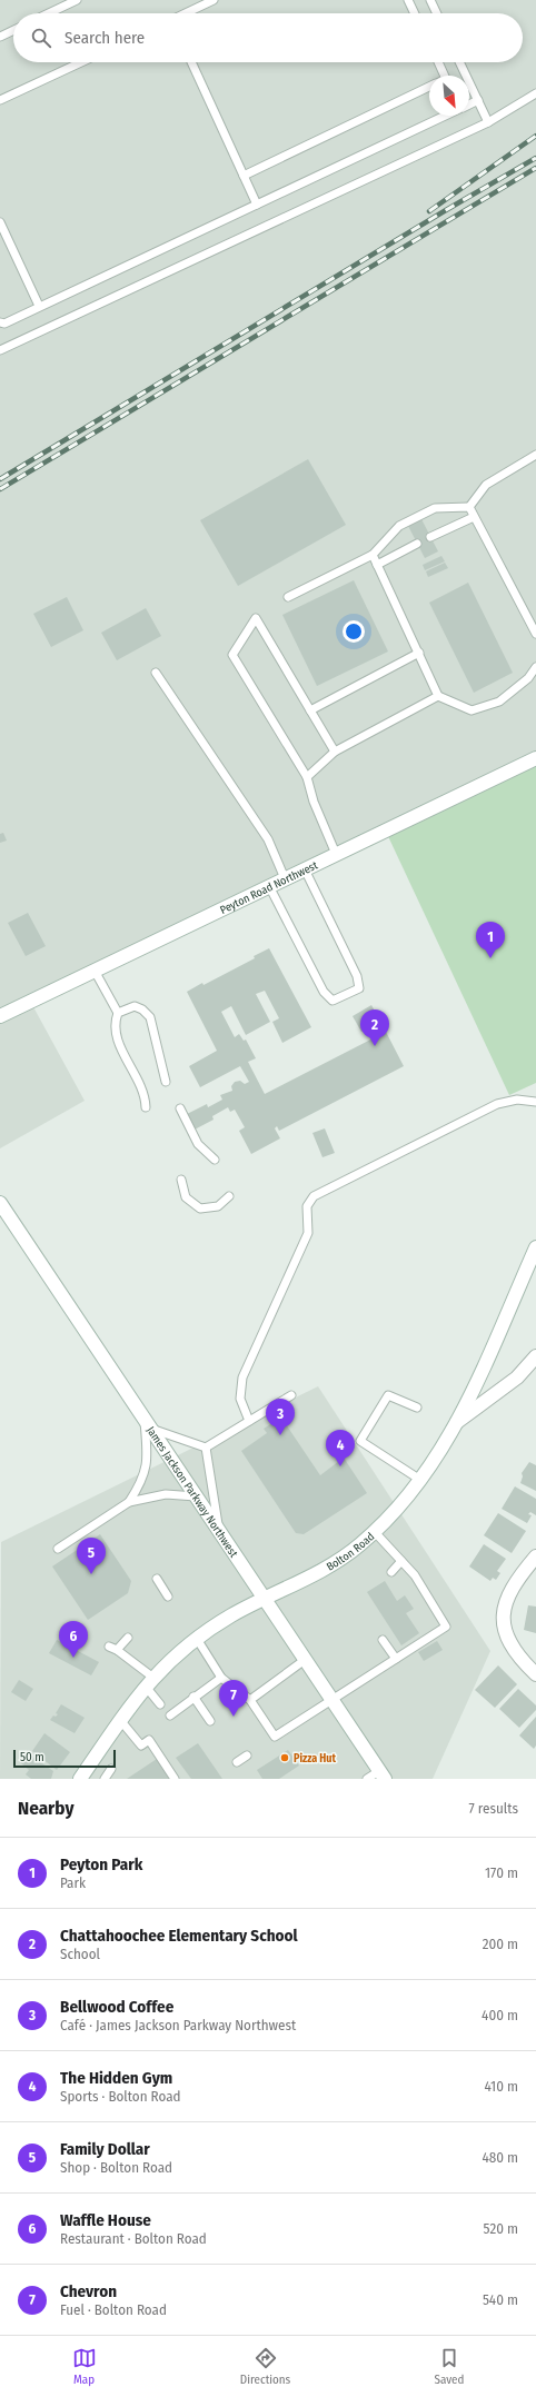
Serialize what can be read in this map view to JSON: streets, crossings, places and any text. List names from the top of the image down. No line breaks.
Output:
{"streets":{"main road":["Peyton Road Northwest","James Jackson Parkway Northwest","Bolton Road"]},"crossings":[["James Jackson Parkway Northwest","Bolton Road"]],"places":["Pizza Hut"],"scale_bar":"50 m","north":"bottom right","page":{"search":"Search here","pins":["1","2","3","4","5","6","7"],"scale":"50 m","heading":["Nearby","7 results"],"list":[{"mark":"1","name":"Peyton Park","note":"Park","value":"170 m"},{"mark":"2","name":"Chattahoochee Elementary School","note":"School","value":"200 m"},{"mark":"3","name":"Bellwood Coffee","note":"Café · James Jackson Parkway Northwest","value":"400 m"},{"mark":"4","name":"The Hidden Gym","note":"Sports · Bolton Road","value":"410 m"},{"mark":"5","name":"Family Dollar","note":"Shop · Bolton Road","value":"480 m"},{"mark":"6","name":"Waffle House","note":"Restaurant · Bolton Road","value":"520 m"},{"mark":"7","name":"Chevron","note":"Fuel · Bolton Road","value":"540 m"}],"nav":["Map","Directions","Saved"]}}
